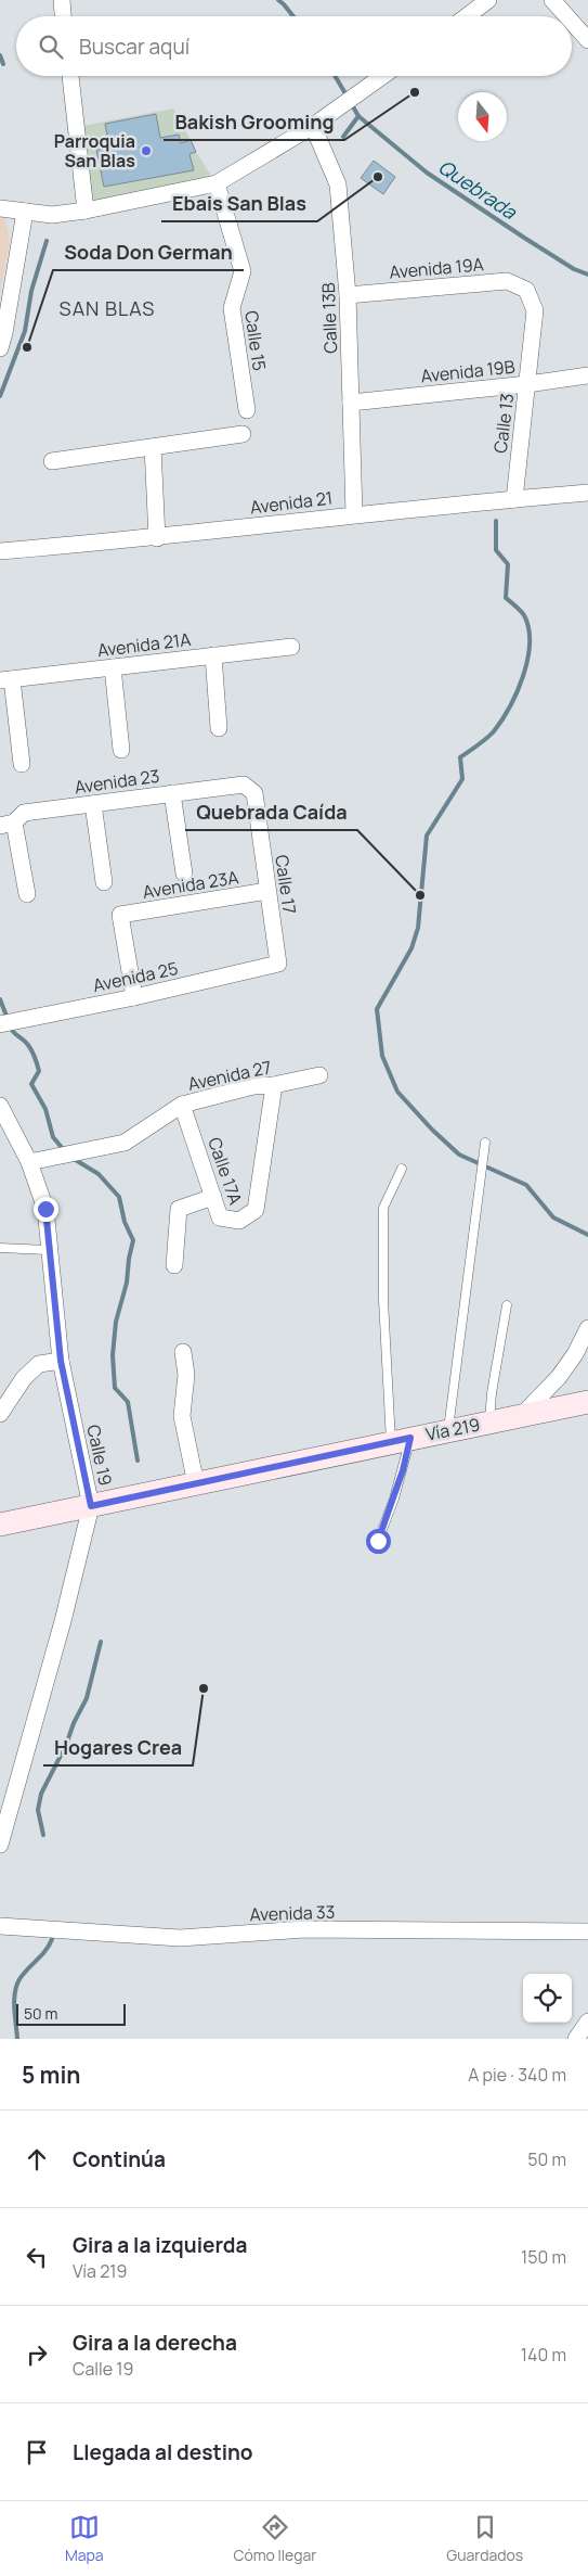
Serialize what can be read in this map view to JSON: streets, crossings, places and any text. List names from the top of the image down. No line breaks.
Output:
{"streets":{"main road":["Vía 219"],"street":["Avenida 19A","Calle 13B","Calle 15","Avenida 19B","Calle 13","Avenida 21","Avenida 21A","Avenida 23","Avenida 23A","Calle 17","Avenida 25","Avenida 27","Calle 17A","Calle 19","Avenida 33"]},"crossings":[["Avenida 19A","Calle 13B"],["Avenida 19A","Calle 13"],["Calle 13B","Avenida 19B"],["Calle 13B","Avenida 21"],["Avenida 19B","Calle 13"],["Calle 13","Avenida 21"],["Avenida 23","Calle 17"],["Avenida 23A","Calle 17"],["Avenida 23A","Avenida 25"],["Calle 17","Avenida 25"],["Avenida 27","Calle 17A"],["Avenida 27","Calle 19"],["Vía 219","Calle 19"]],"districts":["SAN BLAS"],"water":["Quebrada"],"places":["Bakish Grooming","Parroquia San Blas","Ebais San Blas","Soda Don German","Quebrada Caída","Hogares Crea"],"scale_bar":"50 m","north":"bottom","page":{"search":"Buscar aquí","scale":"50 m","heading":["5 min","A pie · 340 m"],"list":[["Continúa","50 m"],["Gira a la izquierda","Vía 219","150 m"],["Gira a la derecha","Calle 19","140 m"],"Llegada al destino"],"nav":["Mapa","Cómo llegar","Guardados"]}}
